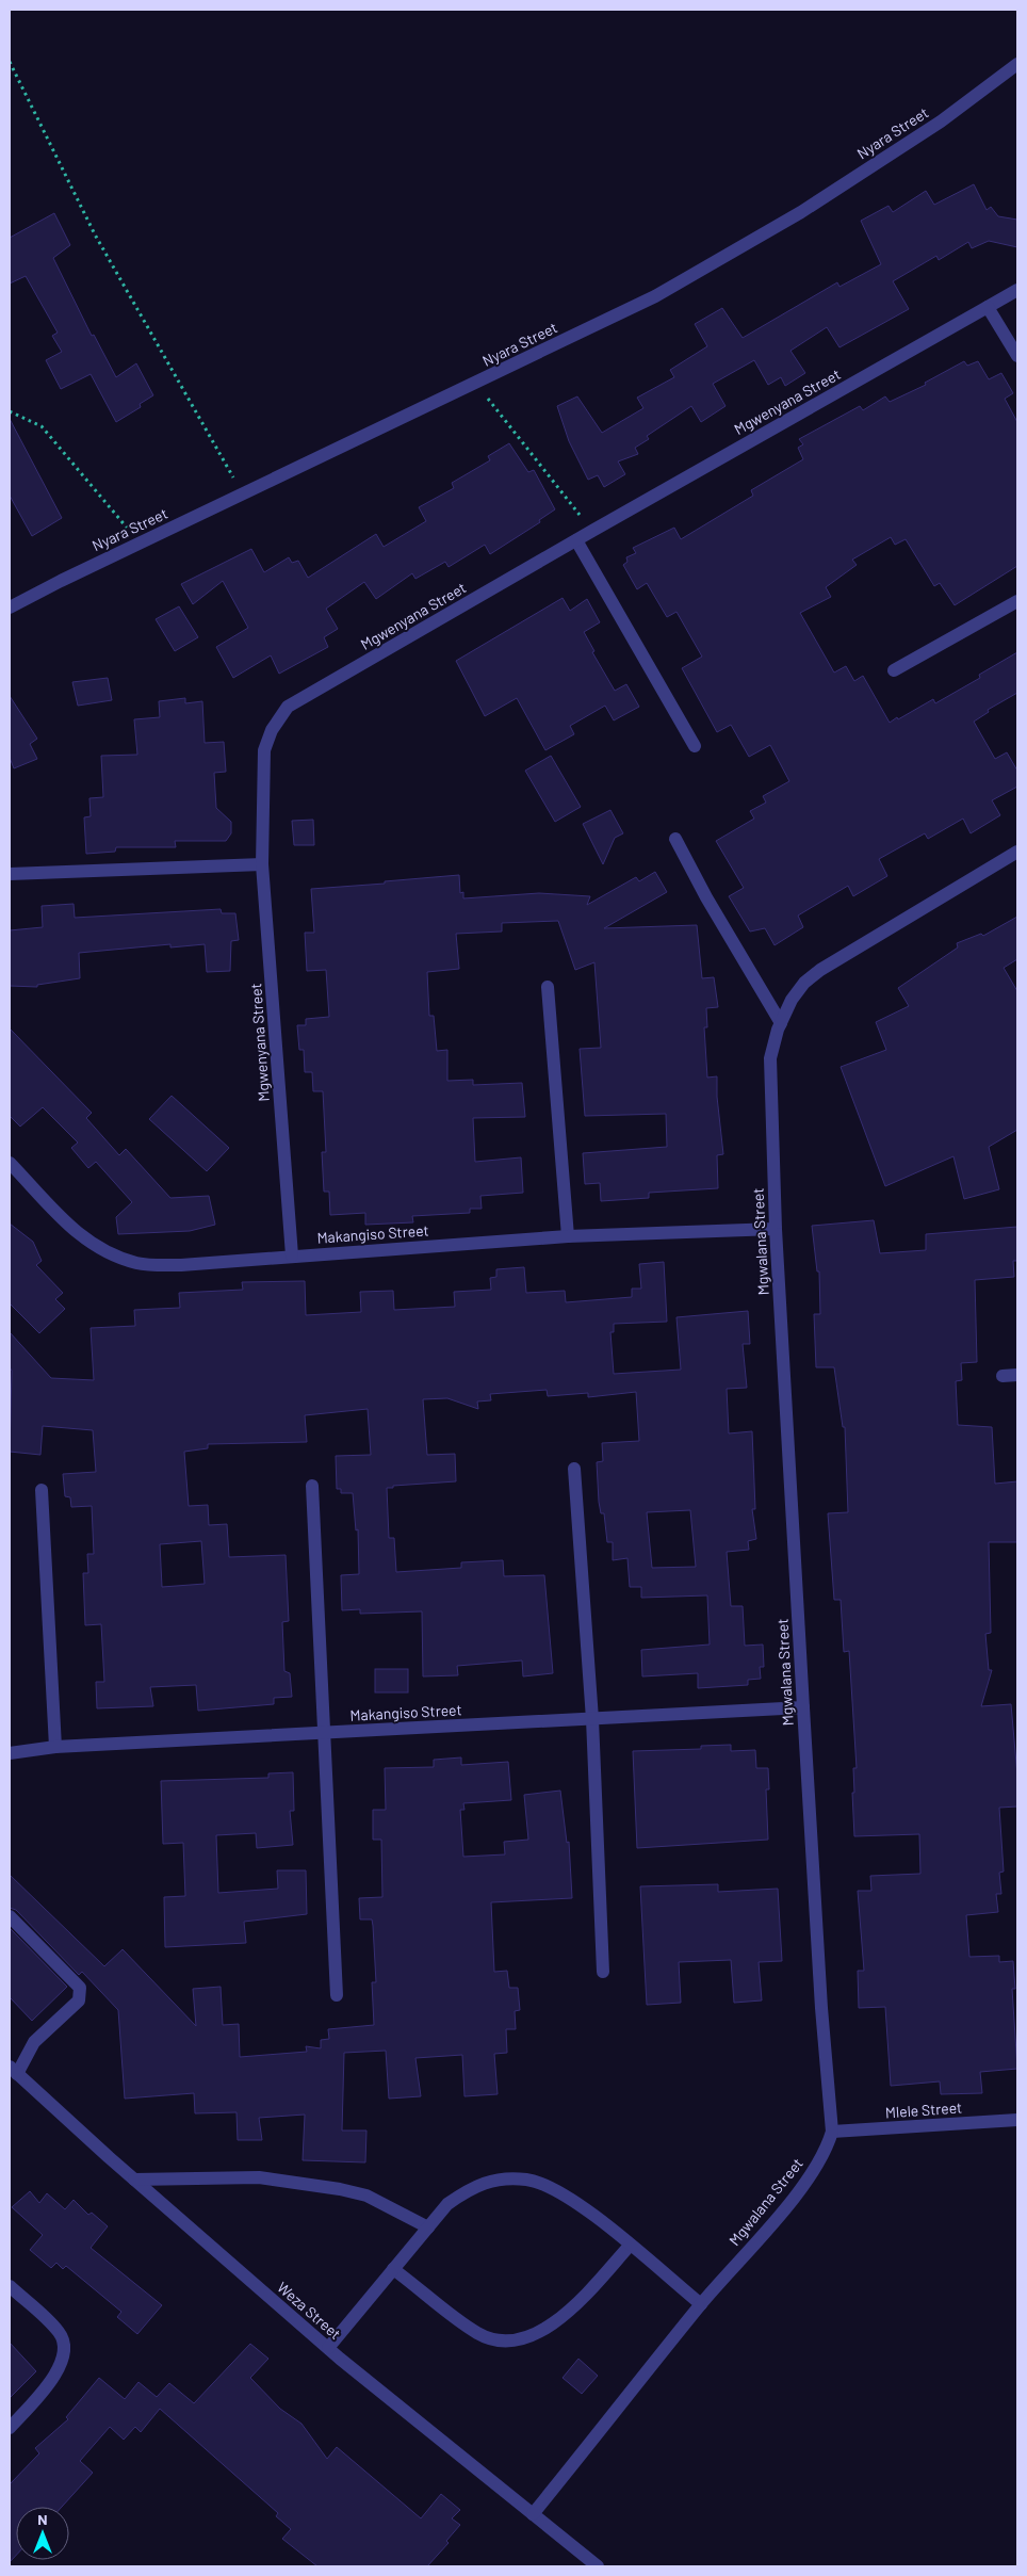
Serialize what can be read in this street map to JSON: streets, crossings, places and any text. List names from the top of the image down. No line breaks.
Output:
{"streets":{"street":["Nyara Street","Mgwenyana Street","Makangiso Street","Mgwalana Street","Mlele Street","Weza Street"]},"crossings":[["Mgwenyana Street","Makangiso Street"],["Makangiso Street","Mgwalana Street"],["Mgwalana Street","Mlele Street"],["Mgwalana Street","Weza Street"]],"north":"top"}
